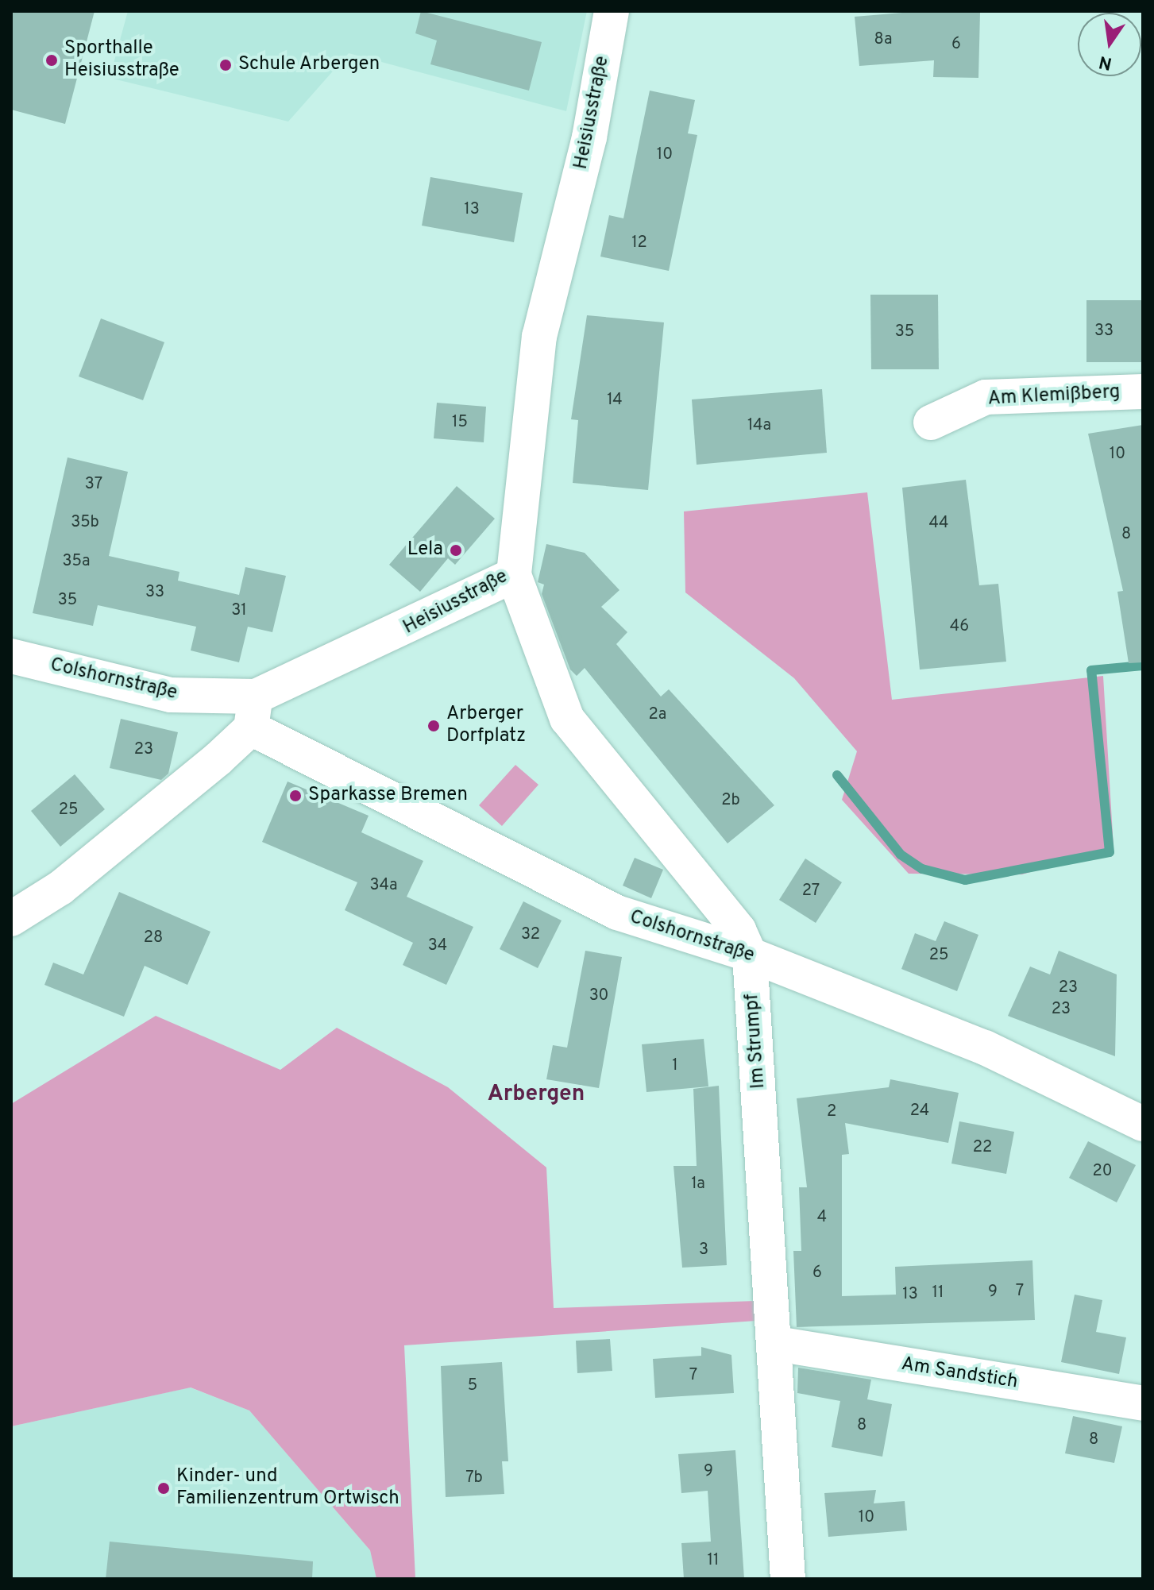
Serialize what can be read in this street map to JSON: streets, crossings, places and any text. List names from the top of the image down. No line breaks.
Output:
{"streets":{"street":["Heisiusstraße","Am Klemißberg","Colshornstraße","Im Strumpf","Am Sandstich"]},"crossings":[["Heisiusstraße","Colshornstraße"],["Heisiusstraße","Im Strumpf"],["Colshornstraße","Im Strumpf"],["Im Strumpf","Am Sandstich"]],"districts":["Arbergen"],"places":["Sporthalle Heisiusstraße","Schule Arbergen","Lela","Arberger Dorfplatz","Sparkasse Bremen","Kinder- und Familienzentrum Ortwisch"],"house_numbers":["8a","6","10","13","12","33","35","14","15","14a","10","37","35b","44","8","35a","33","35","31","46","2a","23","2b","25","34a","27","32","28","34","25","23","30","23","1","24","2","22","20","1a","4","3","6","7","9","11","13","7","5","8","8","9","7b","10","11"],"north":"bottom"}
